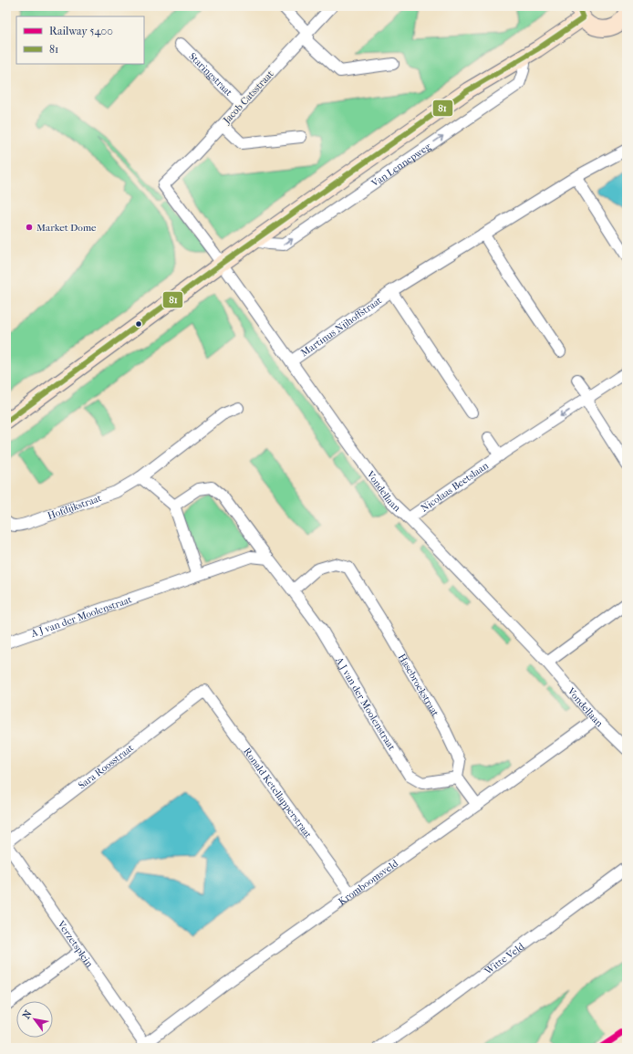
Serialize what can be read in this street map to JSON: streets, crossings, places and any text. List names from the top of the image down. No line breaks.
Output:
{"streets":{"main road":["Van Lennepweg"],"street":["Staringstraat","Jacob Catsstraat","Martinus Nijhoffstraat","Nicolaas Beetslaan","Vondellaan","Hofdijkstraat","A J van der Moolenstraat","Hasebroekstraat","Sara Roosstraat","Ronald Ketellapperstraat","Kromboomsveld","Verzetsplein","Witte Veld"]},"crossings":[["Staringstraat","Jacob Catsstraat"],["Jacob Catsstraat","Vondellaan"],["Van Lennepweg","Vondellaan"],["Martinus Nijhoffstraat","Vondellaan"],["Nicolaas Beetslaan","Vondellaan"],["Vondellaan","Kromboomsveld"],["A J van der Moolenstraat","Hasebroekstraat"],["Sara Roosstraat","Ronald Ketellapperstraat"],["Sara Roosstraat","Verzetsplein"],["Ronald Ketellapperstraat","Kromboomsveld"],["Kromboomsveld","Verzetsplein"]],"one_way":["Nicolaas Beetslaan"],"places":["Market Dome"],"lines":["transit line 81","rail line 5400"],"legend":["Railway 5400","81"],"north":"top left"}
